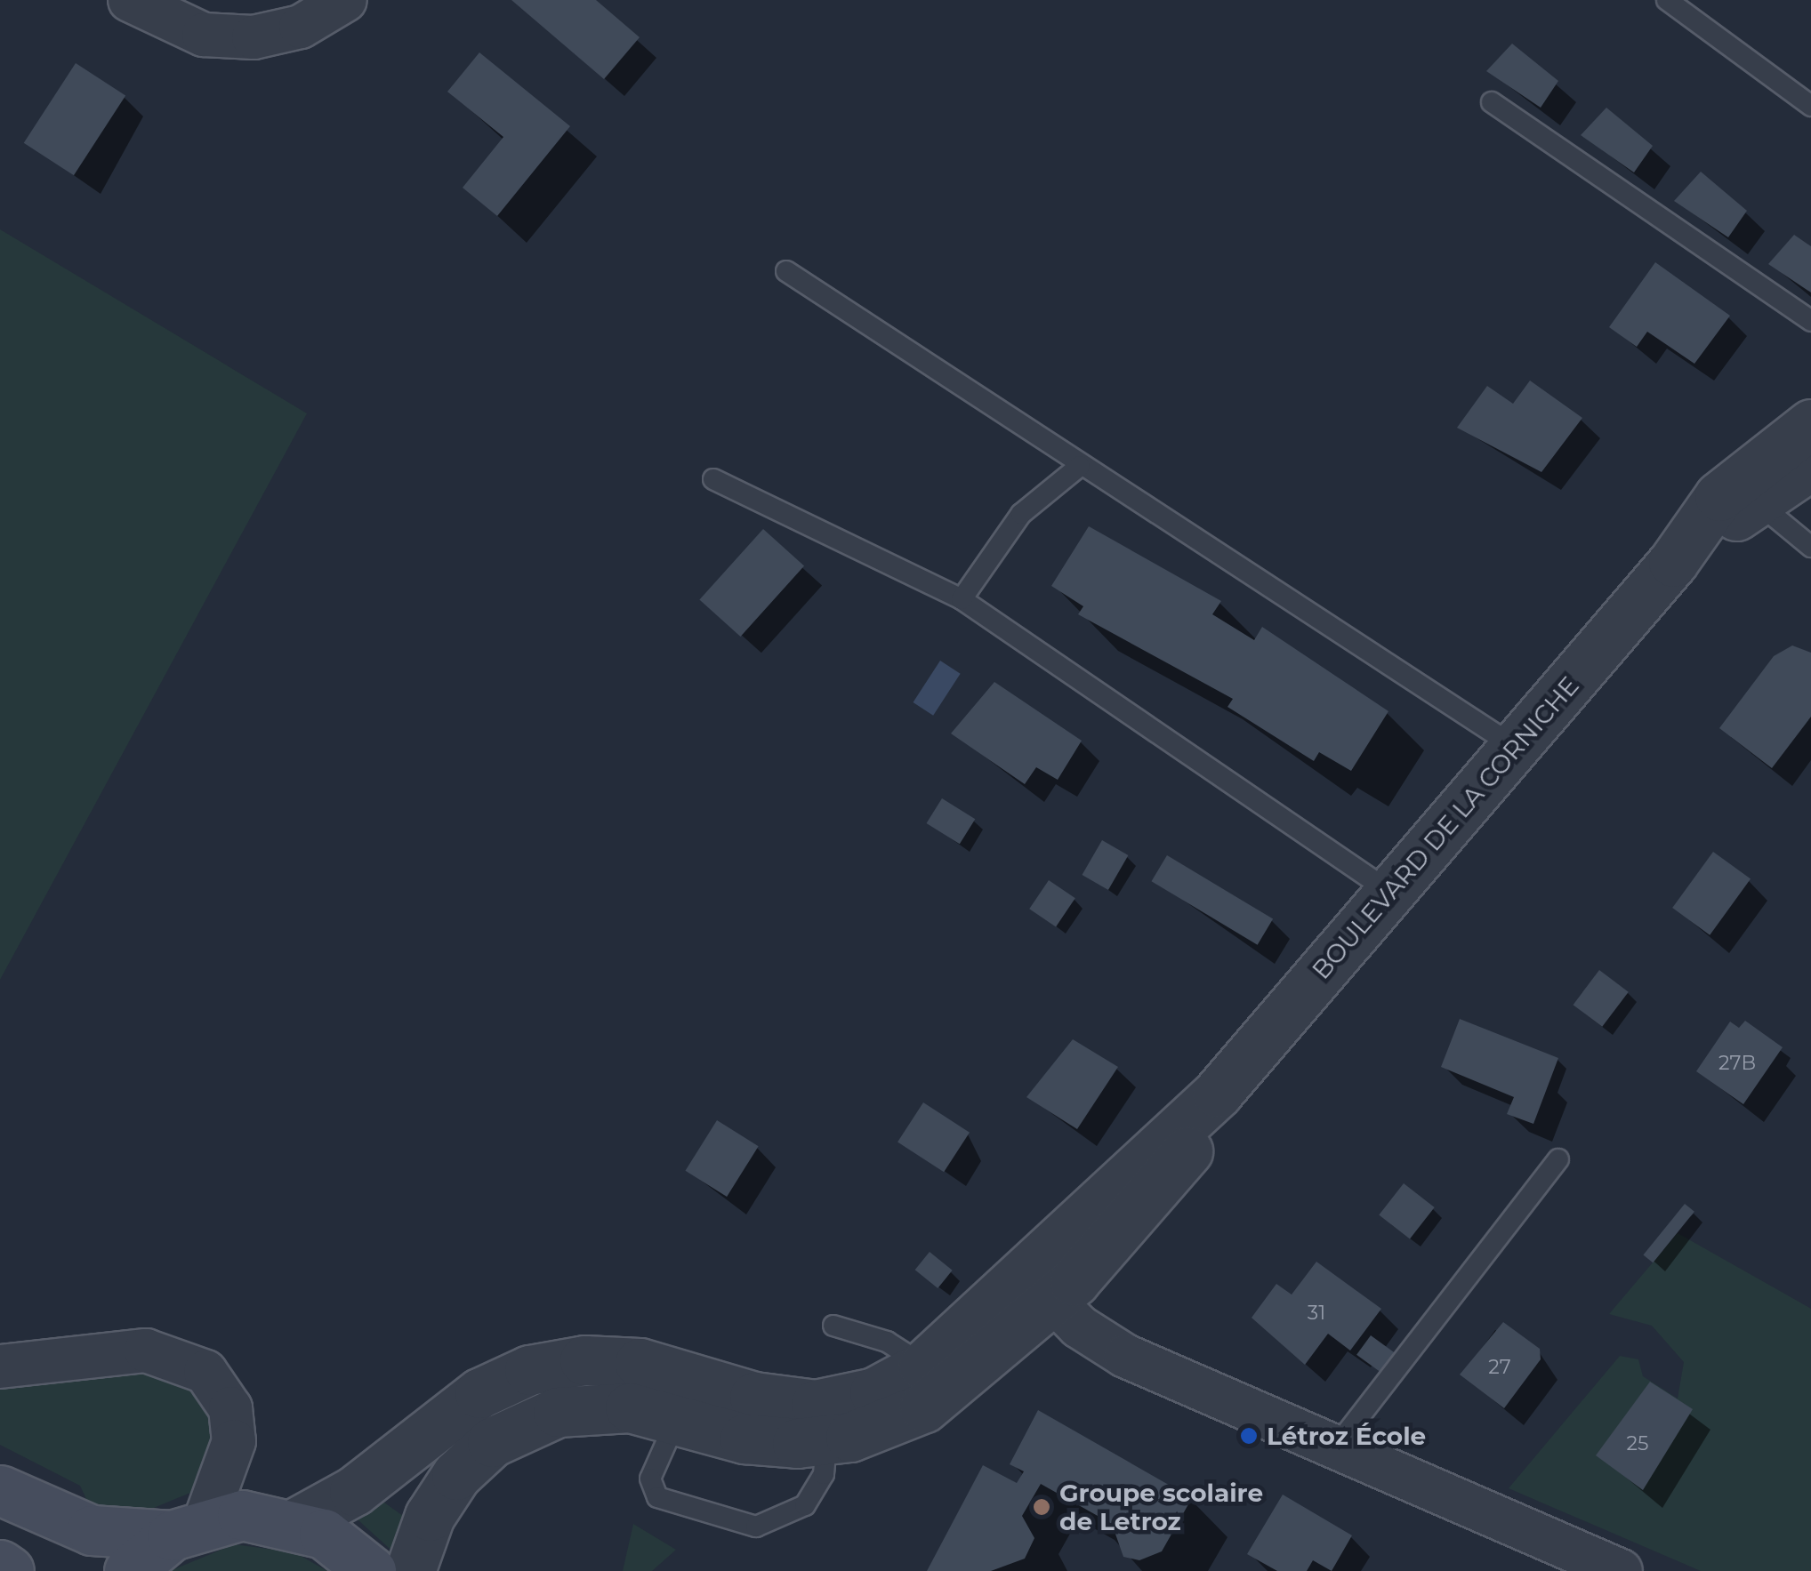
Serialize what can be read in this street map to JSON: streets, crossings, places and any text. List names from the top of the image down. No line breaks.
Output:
{"streets":{"street":["BOULEVARD DE LA CORNICHE"]},"places":["Létroz École","Groupe scolaire de Letroz"],"house_numbers":["27B","31","27","25"]}
